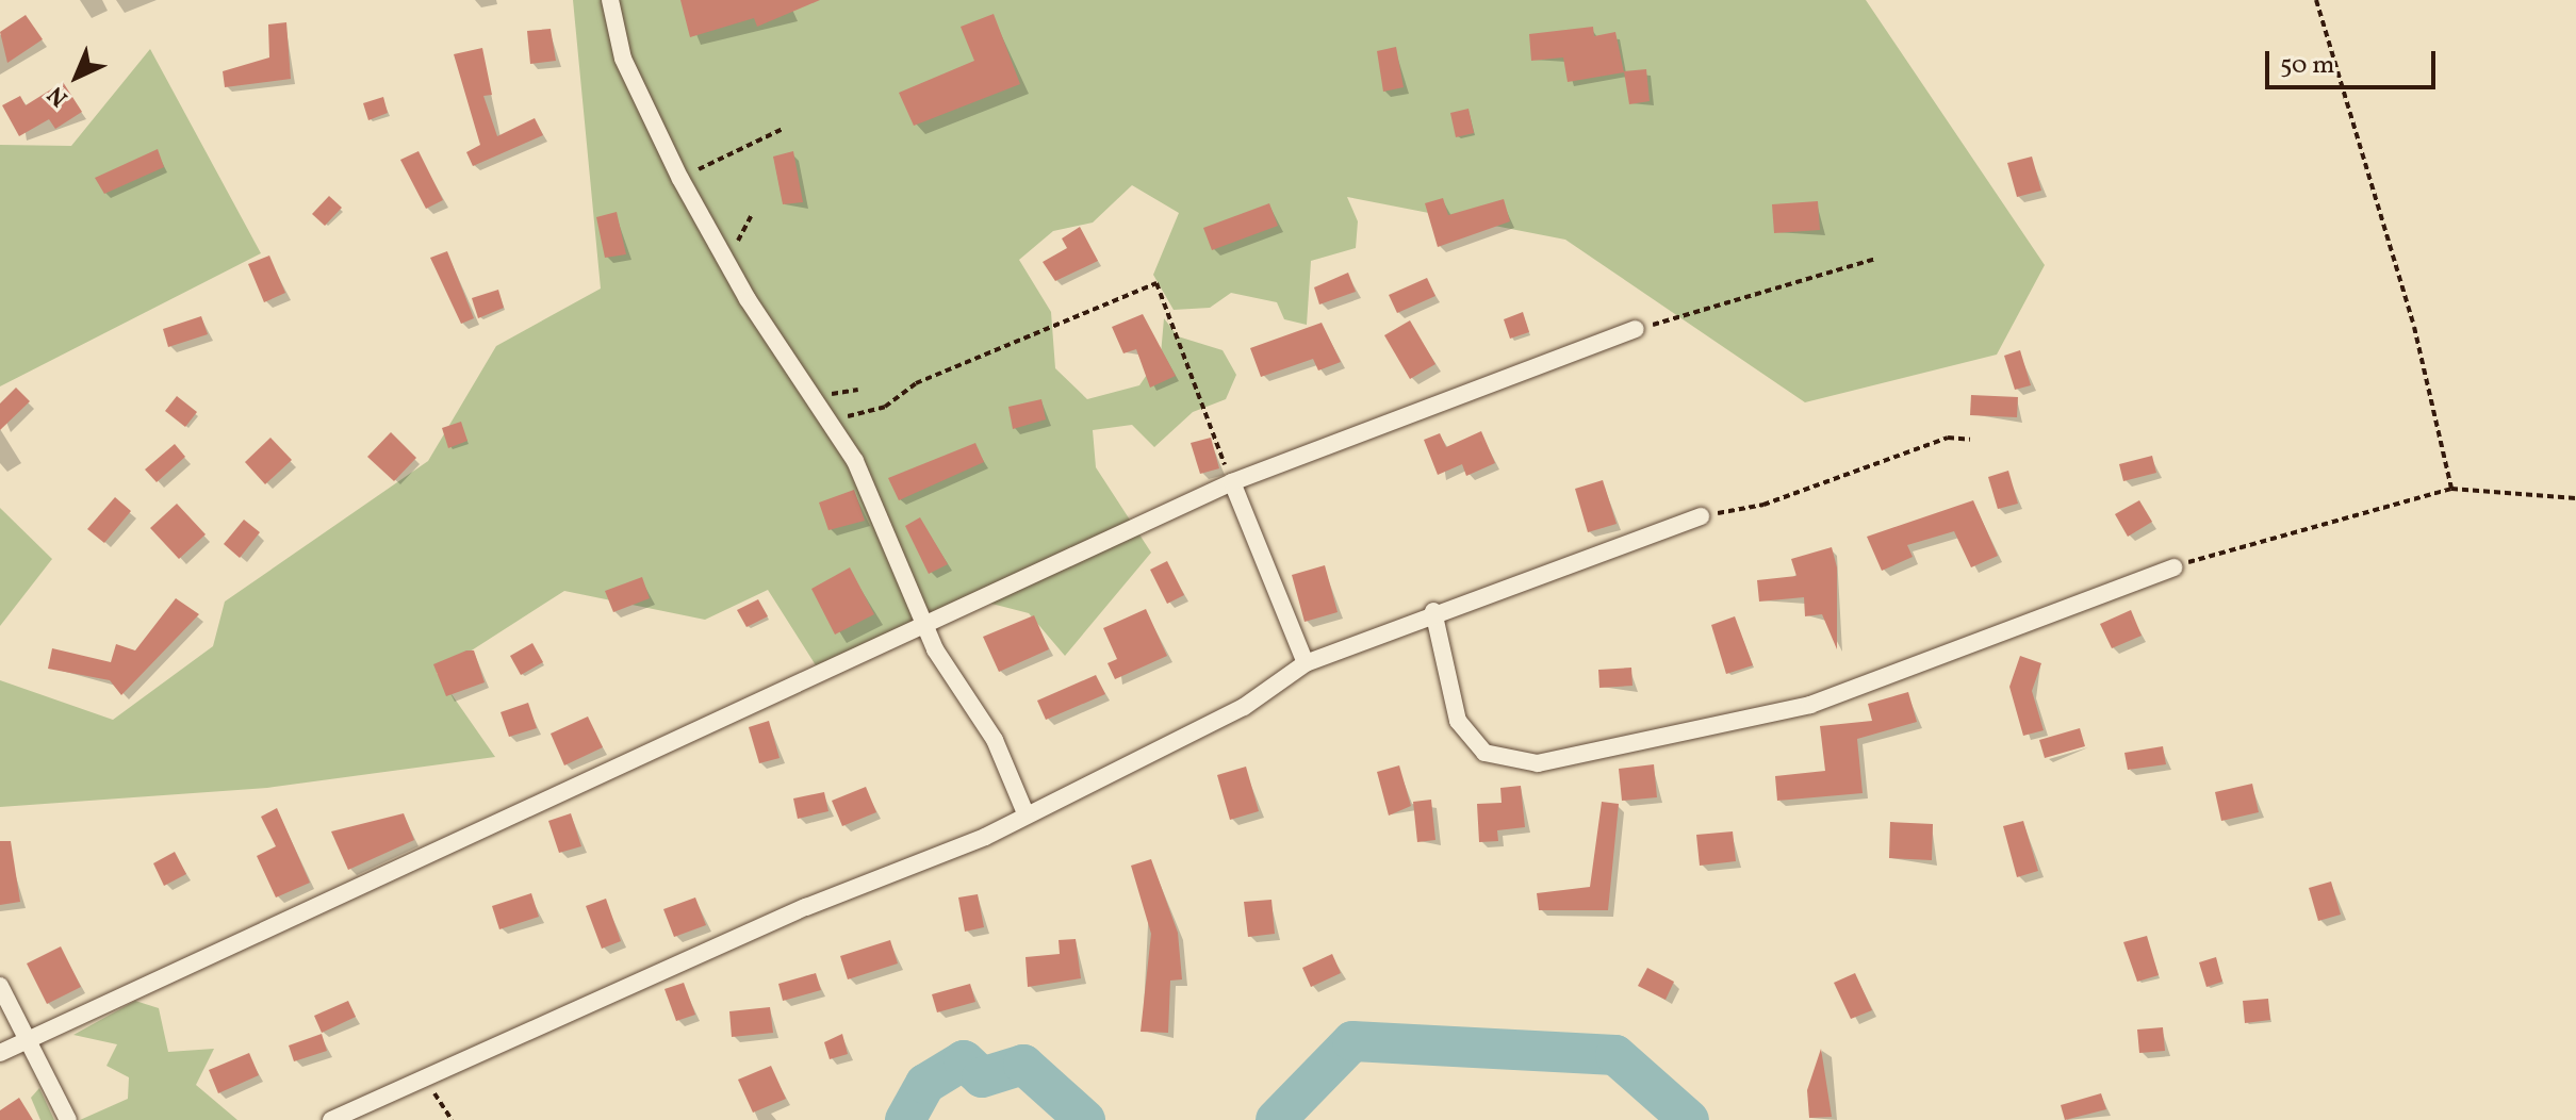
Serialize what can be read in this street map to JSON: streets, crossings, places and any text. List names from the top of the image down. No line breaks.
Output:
{"scale_bar":"50 m","north":"bottom left"}
